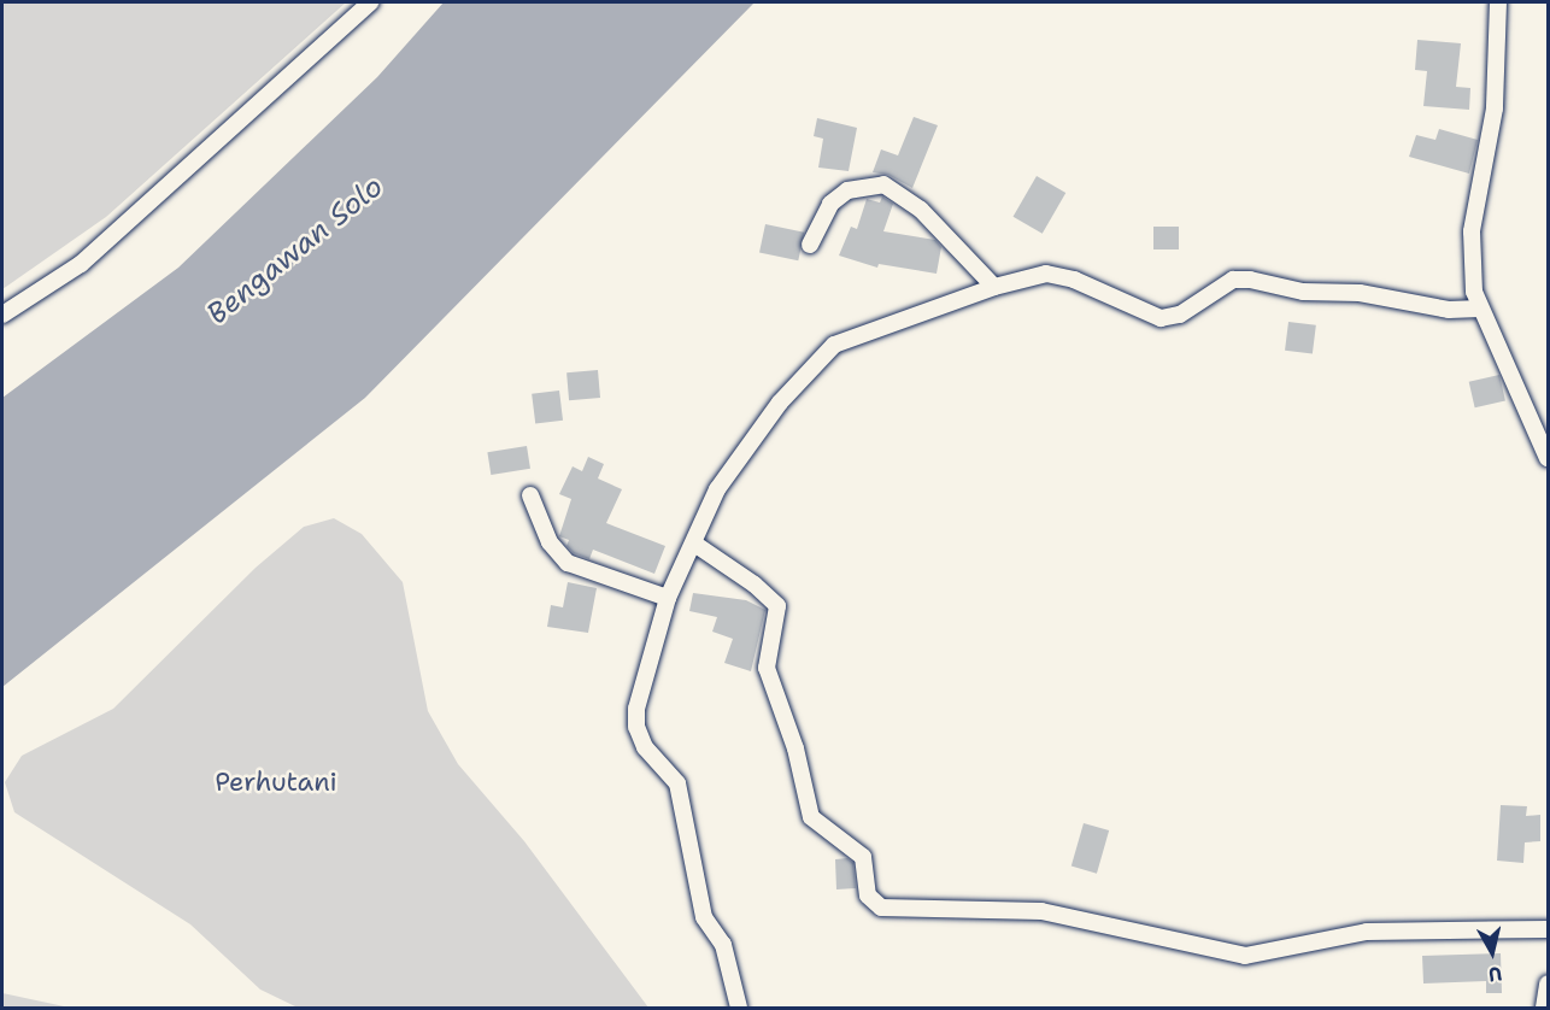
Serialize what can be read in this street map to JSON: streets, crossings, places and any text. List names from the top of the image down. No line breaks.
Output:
{"water":["Bengawan Solo"],"parks":["Perhutani"],"north":"bottom"}
